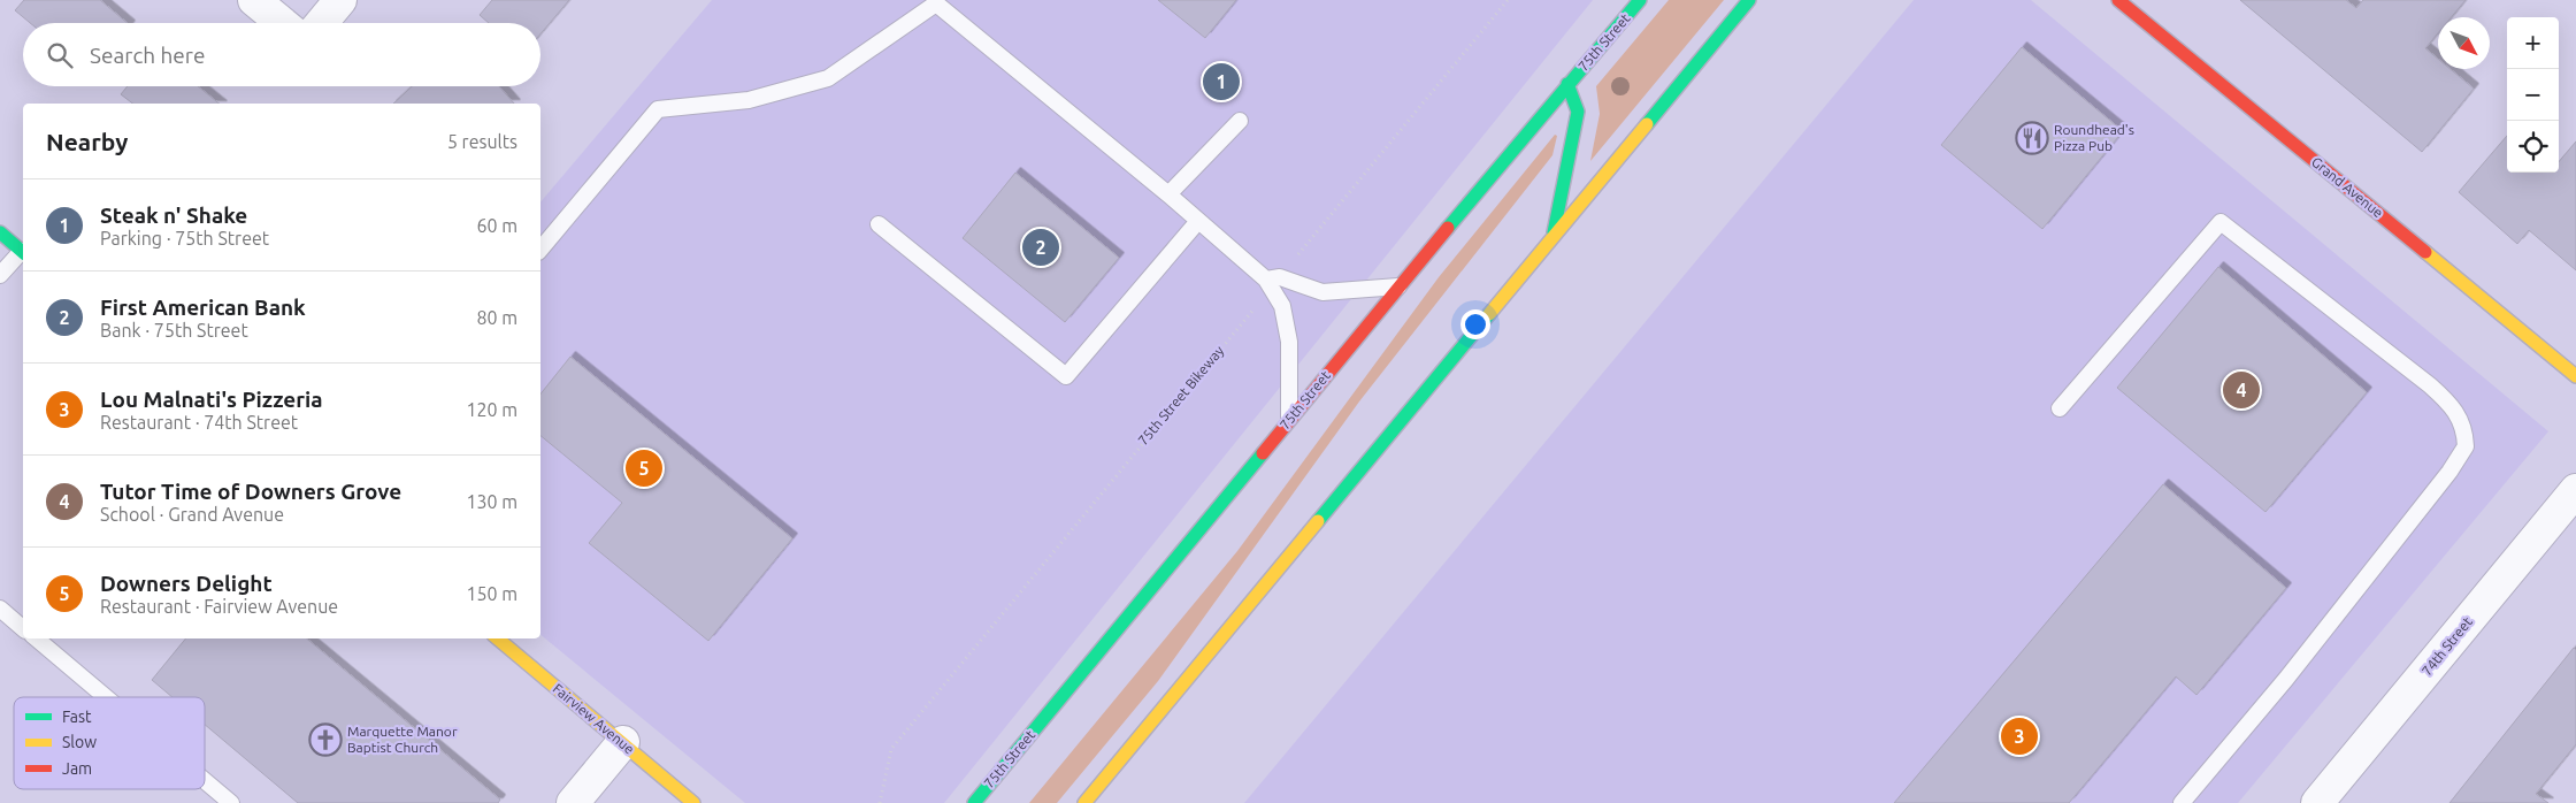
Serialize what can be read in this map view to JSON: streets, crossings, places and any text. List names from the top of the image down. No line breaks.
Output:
{"streets":{"main road":["75th Street","Grand Avenue","Fairview Avenue"],"street":["74th Street"],"path":["75th Street Bikeway"]},"places":{"restaurant":["Roundhead's Pizza Pub"],"church":["Marquette Manor Baptist Church"]},"legend":["Fast","Slow","Jam"],"north":"bottom right","page":{"map_buttons":["+","−"],"search":"Search here","pins":["1","2","4","5","3"],"heading":["Nearby","5 results"],"list":[{"mark":"1","name":"Steak n' Shake","note":"Parking · 75th Street","value":"60 m"},{"mark":"2","name":"First American Bank","note":"Bank · 75th Street","value":"80 m"},{"mark":"3","name":"Lou Malnati's Pizzeria","note":"Restaurant · 74th Street","value":"120 m"},{"mark":"4","name":"Tutor Time of Downers Grove","note":"School · Grand Avenue","value":"130 m"},{"mark":"5","name":"Downers Delight","note":"Restaurant · Fairview Avenue","value":"150 m"}]}}
